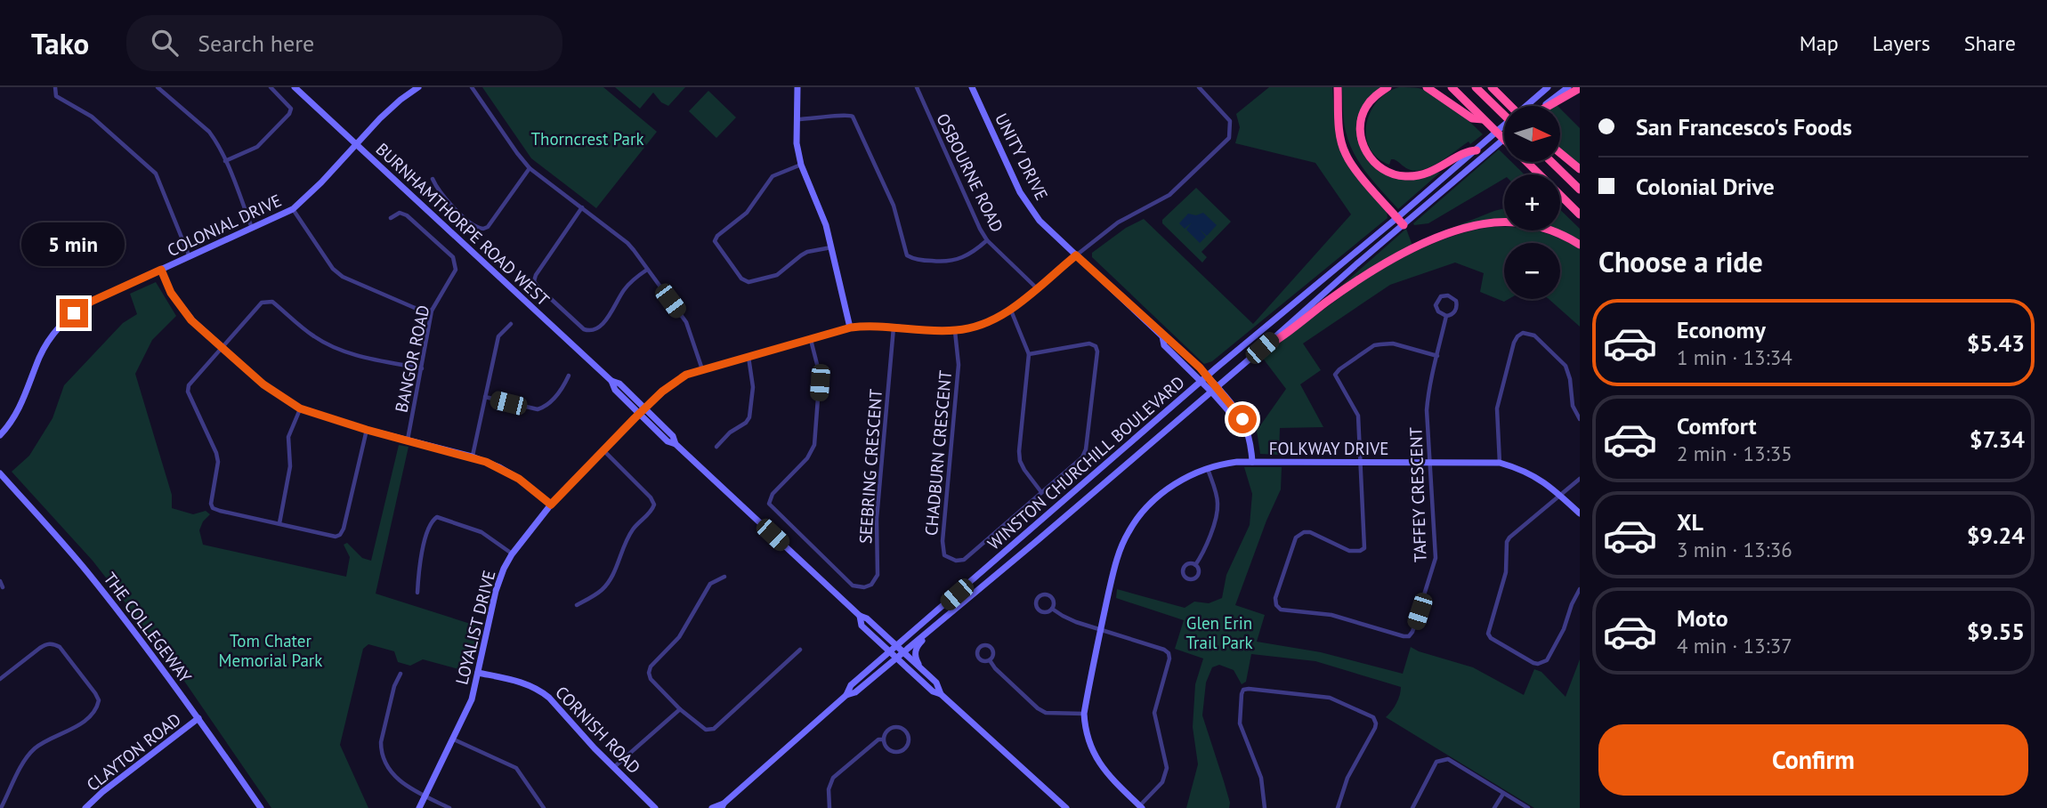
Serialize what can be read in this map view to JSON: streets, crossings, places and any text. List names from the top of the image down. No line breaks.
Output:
{"streets":{"street":["UNITY DRIVE","OSBOURNE ROAD","BURNHAMTHORPE ROAD WEST","COLONIAL DRIVE","BANGOR ROAD","FOLKWAY DRIVE","CHADBURN CRESCENT","WINSTON CHURCHILL BOULEVARD","SEEBRING CRESCENT","TAFFEY CRESCENT","THE COLLEGEWAY","LOYALIST DRIVE","CORNISH ROAD","CLAYTON ROAD"]},"crossings":[["UNITY DRIVE","FOLKWAY DRIVE"],["UNITY DRIVE","WINSTON CHURCHILL BOULEVARD"],["UNITY DRIVE","LOYALIST DRIVE"],["OSBOURNE ROAD","LOYALIST DRIVE"],["BURNHAMTHORPE ROAD WEST","COLONIAL DRIVE"],["BURNHAMTHORPE ROAD WEST","WINSTON CHURCHILL BOULEVARD"],["BURNHAMTHORPE ROAD WEST","LOYALIST DRIVE"],["FOLKWAY DRIVE","TAFFEY CRESCENT"],["CHADBURN CRESCENT","LOYALIST DRIVE"],["SEEBRING CRESCENT","LOYALIST DRIVE"],["THE COLLEGEWAY","CLAYTON ROAD"],["LOYALIST DRIVE","CORNISH ROAD"]],"parks":["Thorncrest Park","Glen Erin Trail Park","Tom Chater Memorial Park"],"north":"right","page":{"header":"Tako","search":"Search here","nav":["Map","Layers","Share"],"banner":["San Francesco's Foods","Colonial Drive"],"map_buttons":["+","−"],"bubble":"5 min","heading":"Choose a ride","list":[{"name":"Economy","note":"1 min · 13:34","value":"$5.43"},{"name":"Comfort","note":"2 min · 13:35","value":"$7.34"},{"name":"XL","note":"3 min · 13:36","value":"$9.24"},{"name":"Moto","note":"4 min · 13:37","value":"$9.55"}],"buttons":"Confirm"}}
